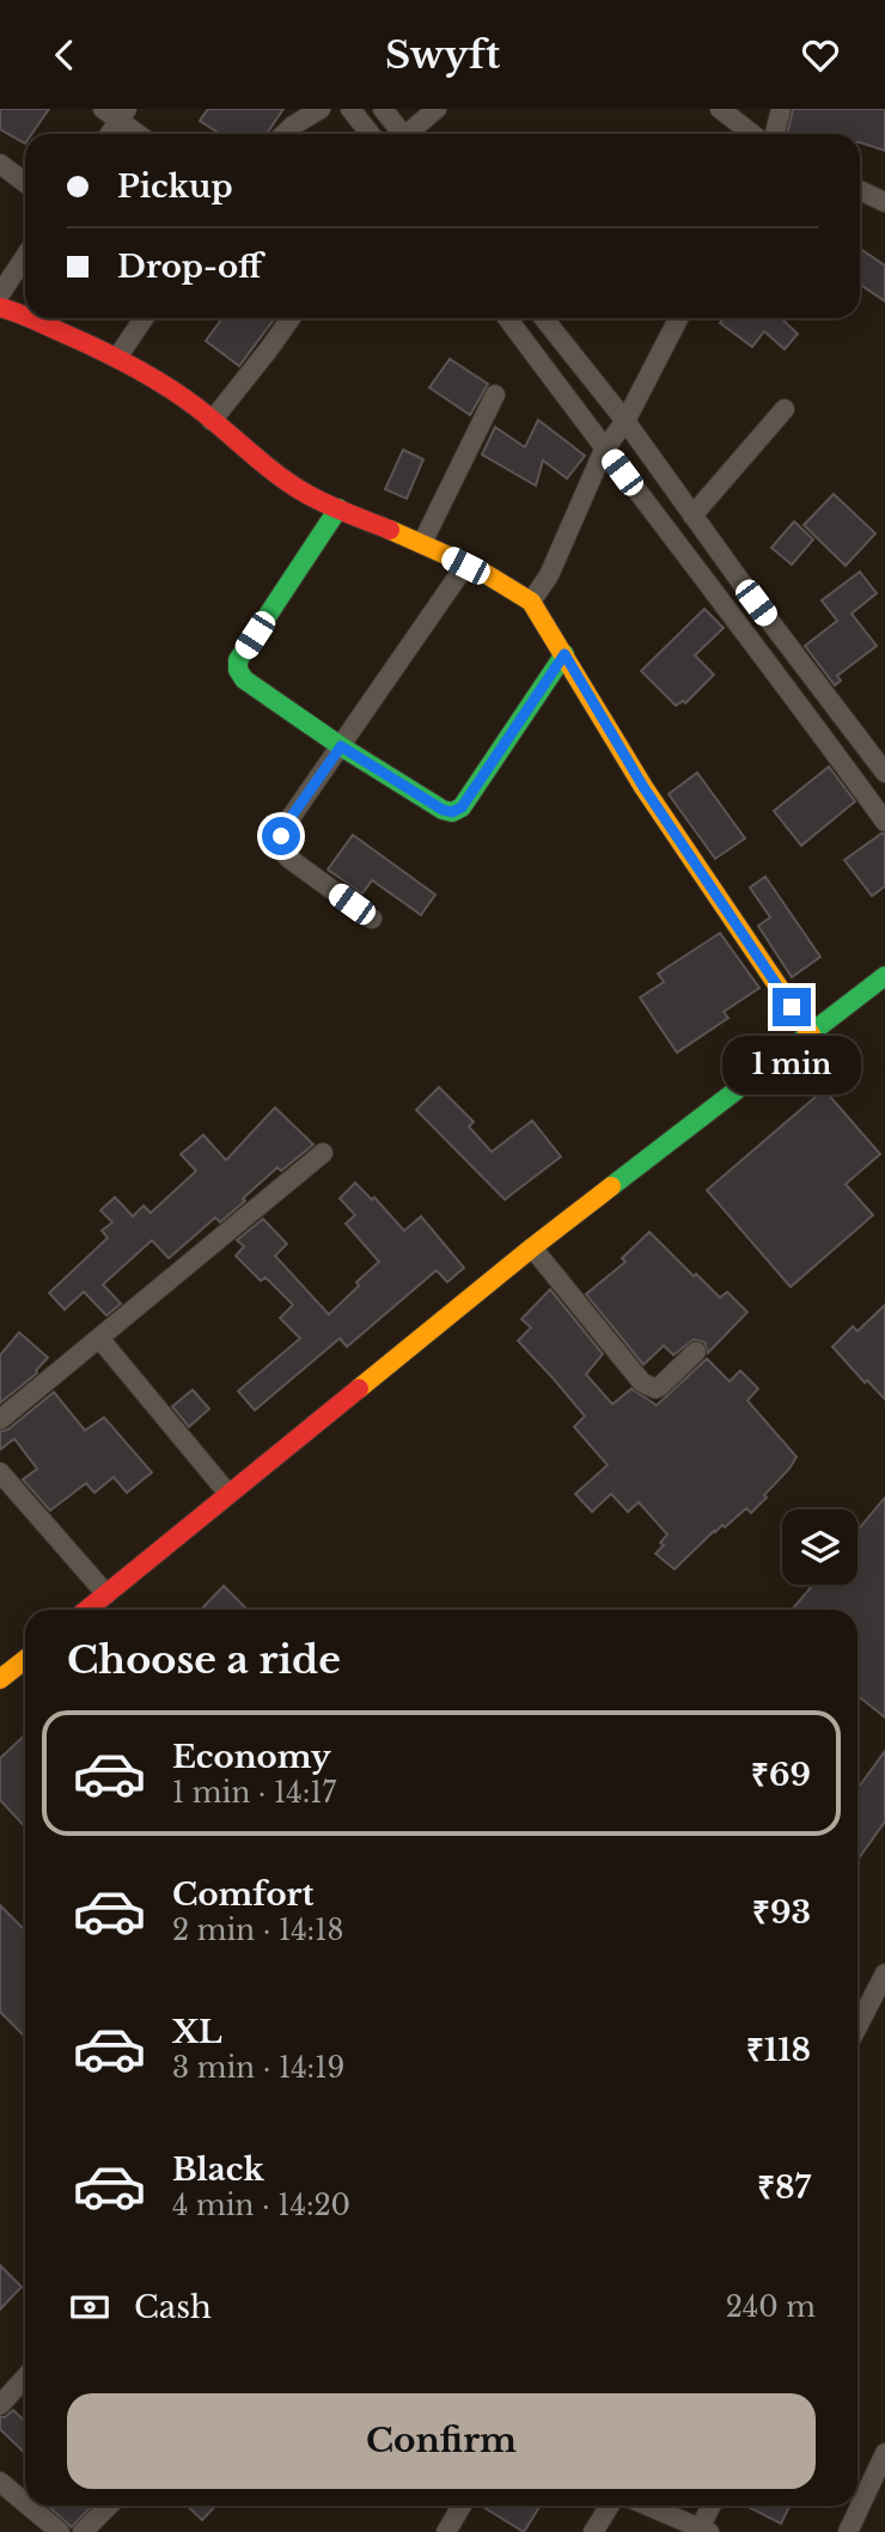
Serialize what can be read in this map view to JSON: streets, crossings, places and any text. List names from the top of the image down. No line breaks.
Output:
{"page":{"header":"Swyft","banner":["Pickup","Drop-off"],"bubble":"1 min","heading":"Choose a ride","list":[{"name":"Economy","note":"1 min · 14:17","value":"₹69"},{"name":"Comfort","note":"2 min · 14:18","value":"₹93"},{"name":"XL","note":"3 min · 14:19","value":"₹118"},{"name":"Black","note":"4 min · 14:20","value":"₹87"}],"pay":["Cash","240 m"],"buttons":"Confirm"}}
